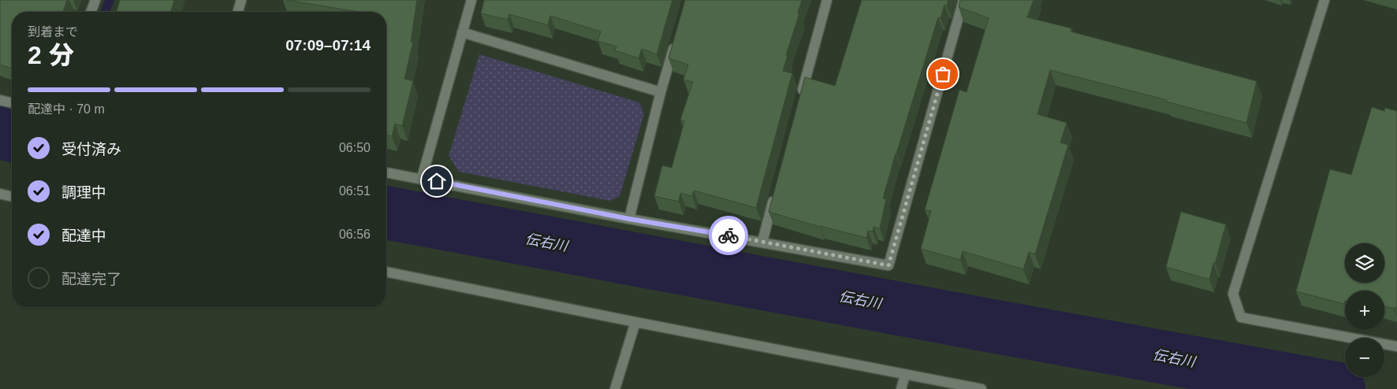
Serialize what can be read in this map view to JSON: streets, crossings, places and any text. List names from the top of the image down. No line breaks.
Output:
{"water":["伝右川"],"page":{"heading":["2 分","到着まで","07:09–07:14"],"bar":"配達中 · 70 m","list":[["受付済み","06:50"],["調理中","06:51"],["配達中","06:56"],"配達完了"],"map_buttons":["+","−"]}}
